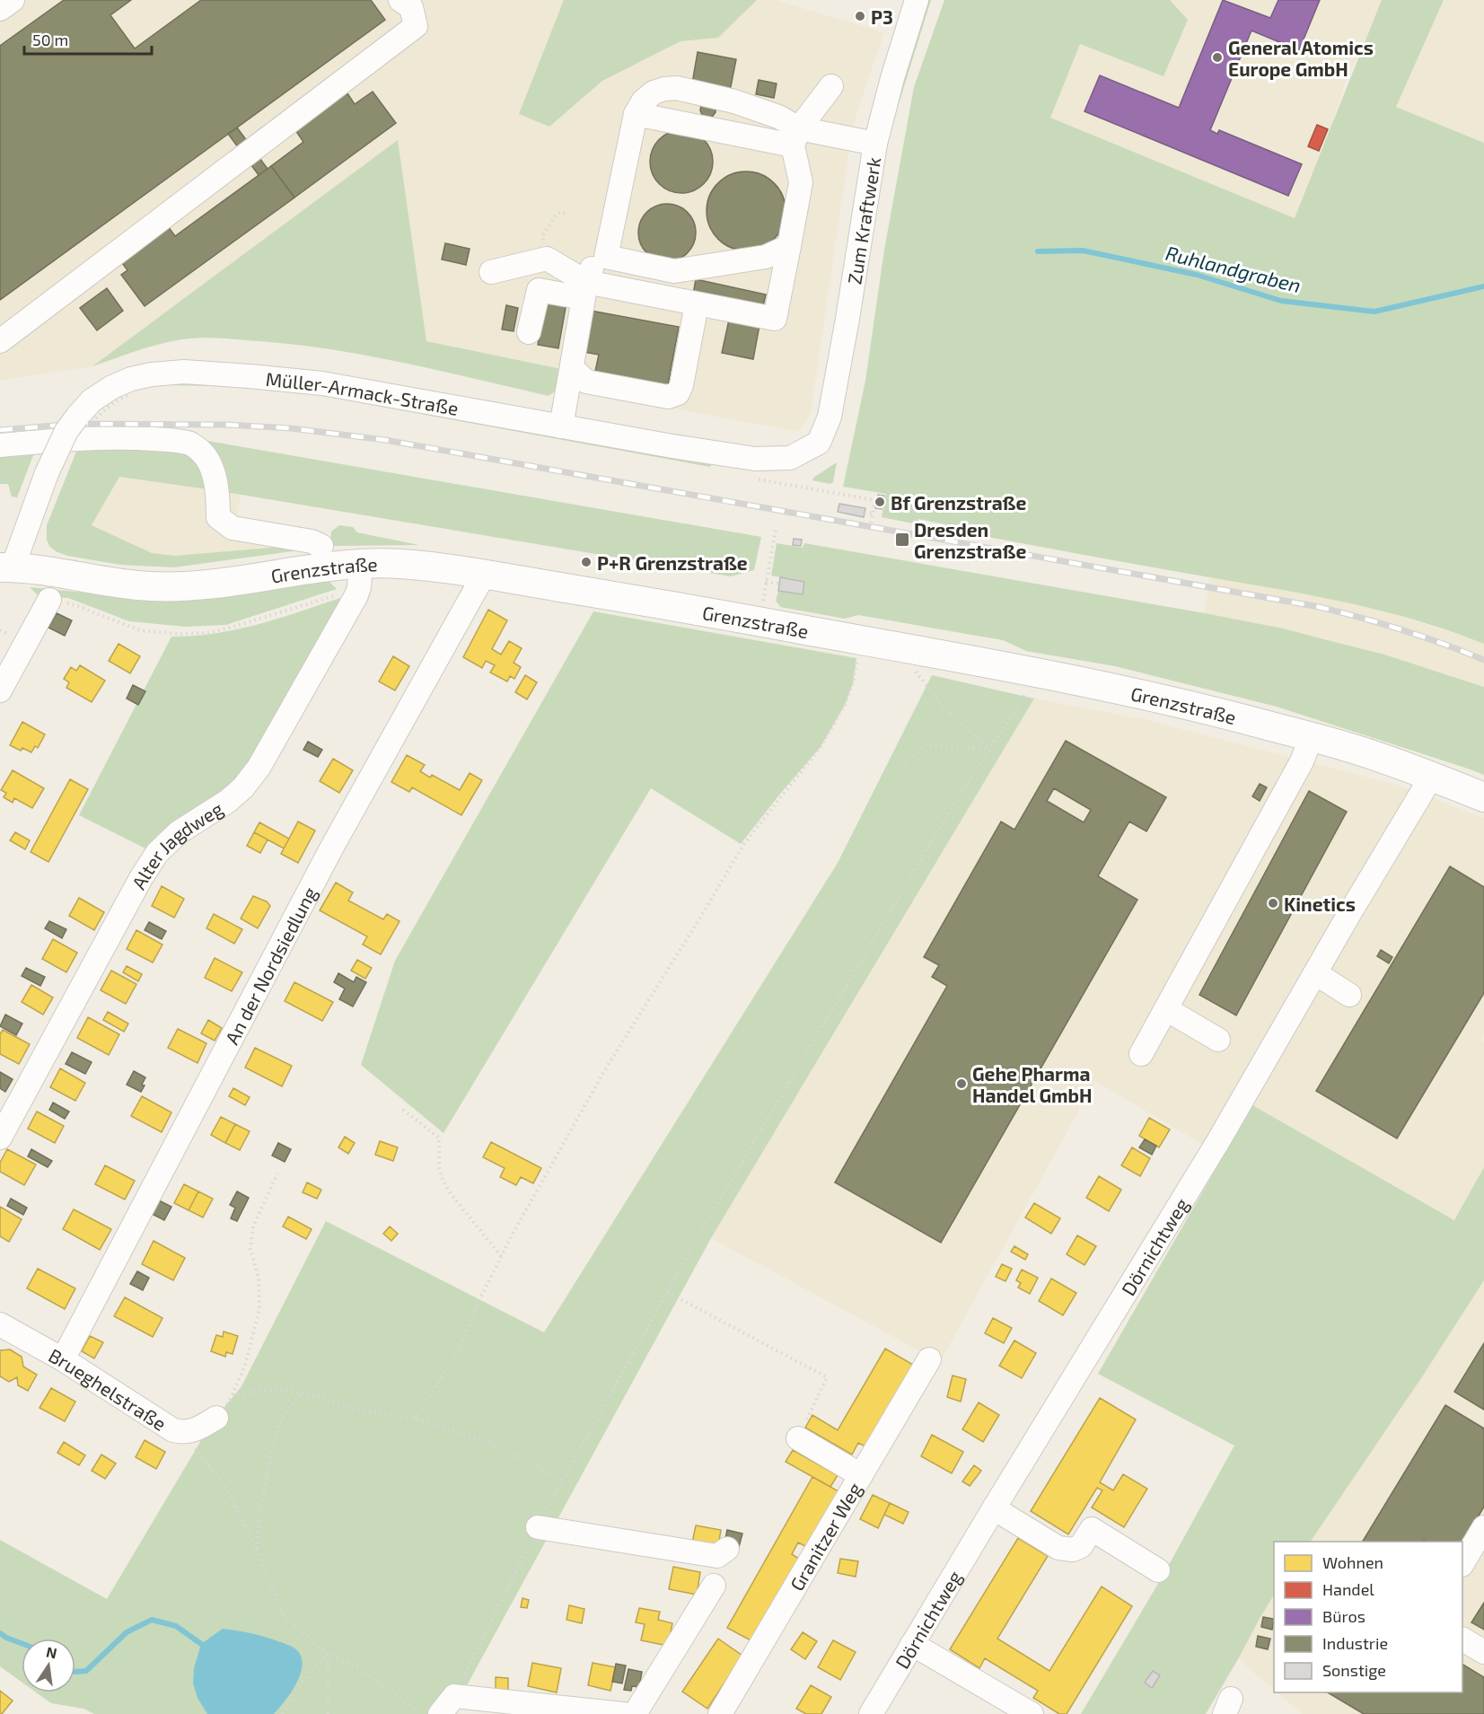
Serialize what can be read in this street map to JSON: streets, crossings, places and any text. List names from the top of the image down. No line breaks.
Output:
{"streets":{"main road":["Grenzstraße"],"street":["Zum Kraftwerk","Müller-Armack-Straße","Alter Jagdweg","An der Nordsiedlung","Dörnichtweg","Brueghelstraße","Granitzer Weg"]},"crossings":[["Zum Kraftwerk","Müller-Armack-Straße"],["Müller-Armack-Straße","Grenzstraße"],["Grenzstraße","Alter Jagdweg"],["Grenzstraße","An der Nordsiedlung"],["Grenzstraße","Dörnichtweg"],["An der Nordsiedlung","Brueghelstraße"]],"water":["Ruhlandgraben"],"places":{"other":["P3","General Atomics Europe GmbH","Bf Grenzstraße","P+R Grenzstraße","Kinetics","Gehe Pharma Handel GmbH"],"transit":["Dresden Grenzstraße"]},"legend":["Wohnen","Handel","Büros","Industrie","Sonstige"],"scale_bar":"50 m","north":"top"}
